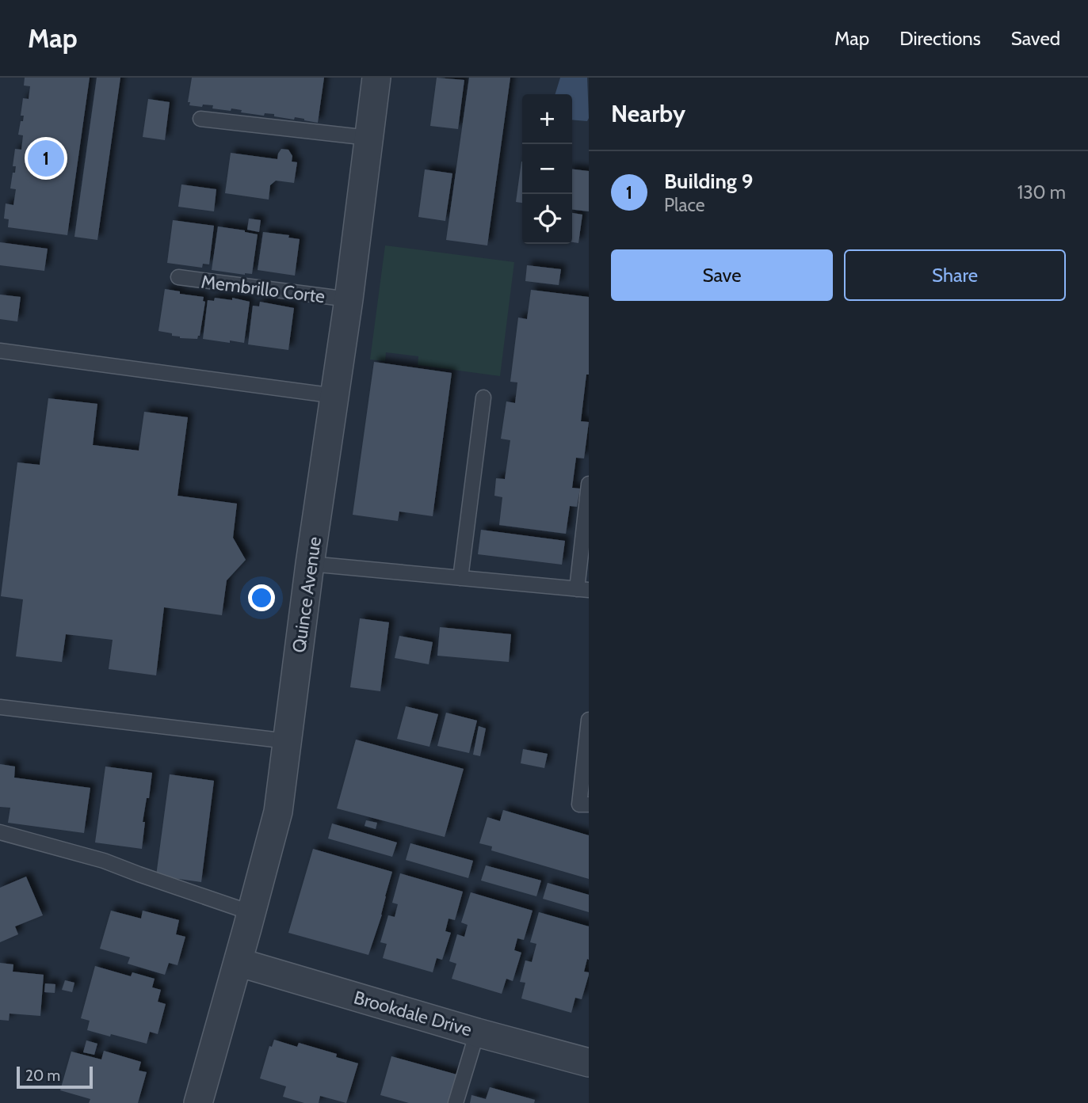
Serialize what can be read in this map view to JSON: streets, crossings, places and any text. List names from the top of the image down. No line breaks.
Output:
{"streets":{"street":["Quince Avenue","Brookdale Drive"],"lane":["Membrillo Corte"]},"crossings":[["Membrillo Corte","Quince Avenue"],["Quince Avenue","Brookdale Drive"]],"scale_bar":"20 m","page":{"header":"Map","nav":["Map","Directions","Saved"],"heading":"Nearby","map_buttons":["+","−"],"pins":"1","list":[{"mark":"1","name":"Building 9","note":"Place","value":"130 m"}],"buttons":["Save","Share"],"scale":"20 m"}}
